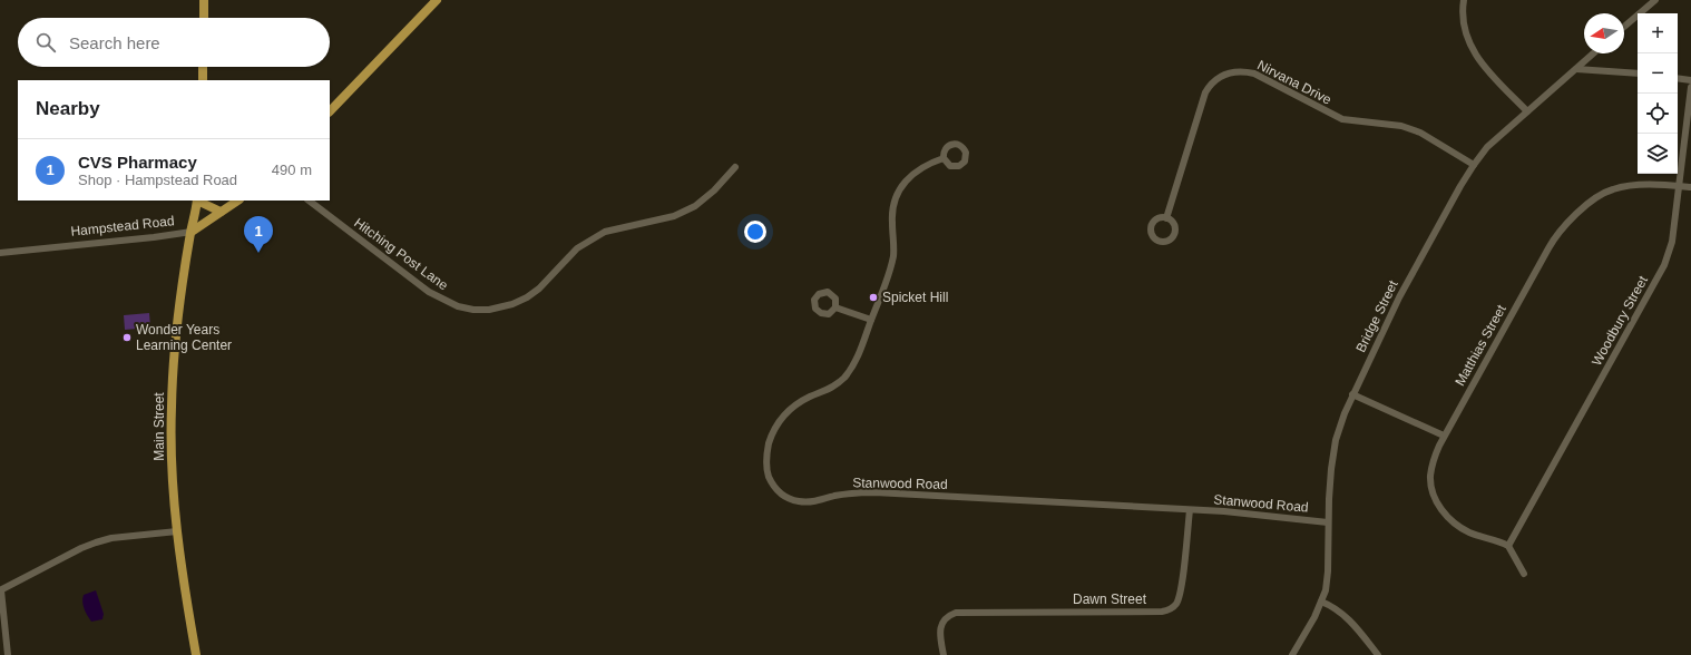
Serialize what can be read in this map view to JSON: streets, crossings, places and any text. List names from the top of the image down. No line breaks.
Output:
{"streets":{"main road":["Hampstead Road","Main Street"],"street":["Nirvana Drive","Hitching Post Lane","Bridge Street","Woodbury Street","Matthias Street","Stanwood Road","Dawn Street"]},"crossings":[["Nirvana Drive","Bridge Street"],["Hampstead Road","Main Street"],["Bridge Street","Stanwood Road"],["Woodbury Street","Matthias Street"],["Stanwood Road","Dawn Street"]],"places":["Spicket Hill","Wonder Years Learning Center"],"north":"left","page":{"map_buttons":["+","−"],"search":"Search here","heading":"Nearby","list":[{"mark":"1","name":"CVS Pharmacy","note":"Shop · Hampstead Road","value":"490 m"}],"pins":"1"}}
